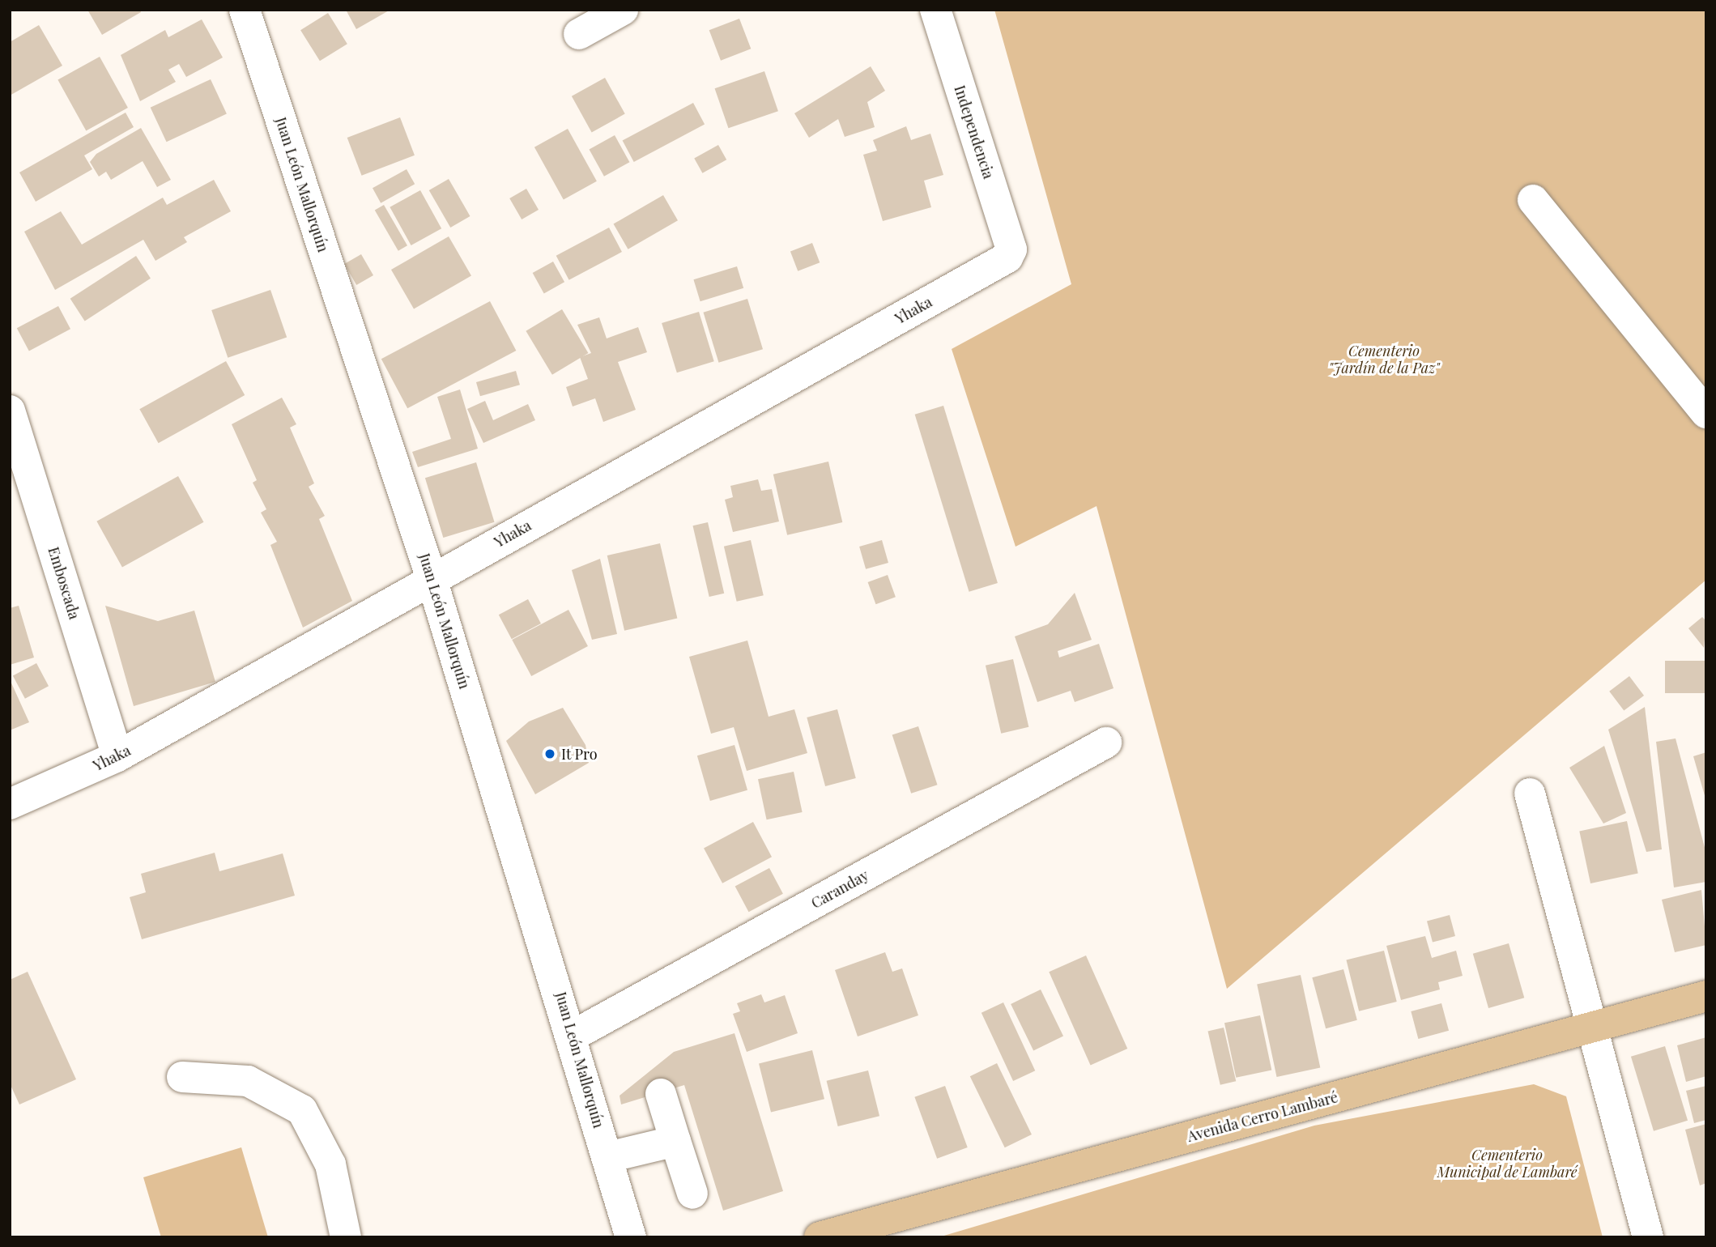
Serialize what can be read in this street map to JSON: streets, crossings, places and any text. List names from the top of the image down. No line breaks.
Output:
{"streets":{"main road":["Avenida Cerro Lambaré"],"street":["Independencia","Juan León Mallorquín","Yhaka","Emboscada","Caranday"]},"crossings":[["Independencia","Yhaka"],["Juan León Mallorquín","Yhaka"],["Juan León Mallorquín","Caranday"],["Yhaka","Emboscada"]],"parks":["Cementerio \"Jardín de la Paz\"","Cementerio Municipal de Lambaré"],"places":["It Pro"]}
